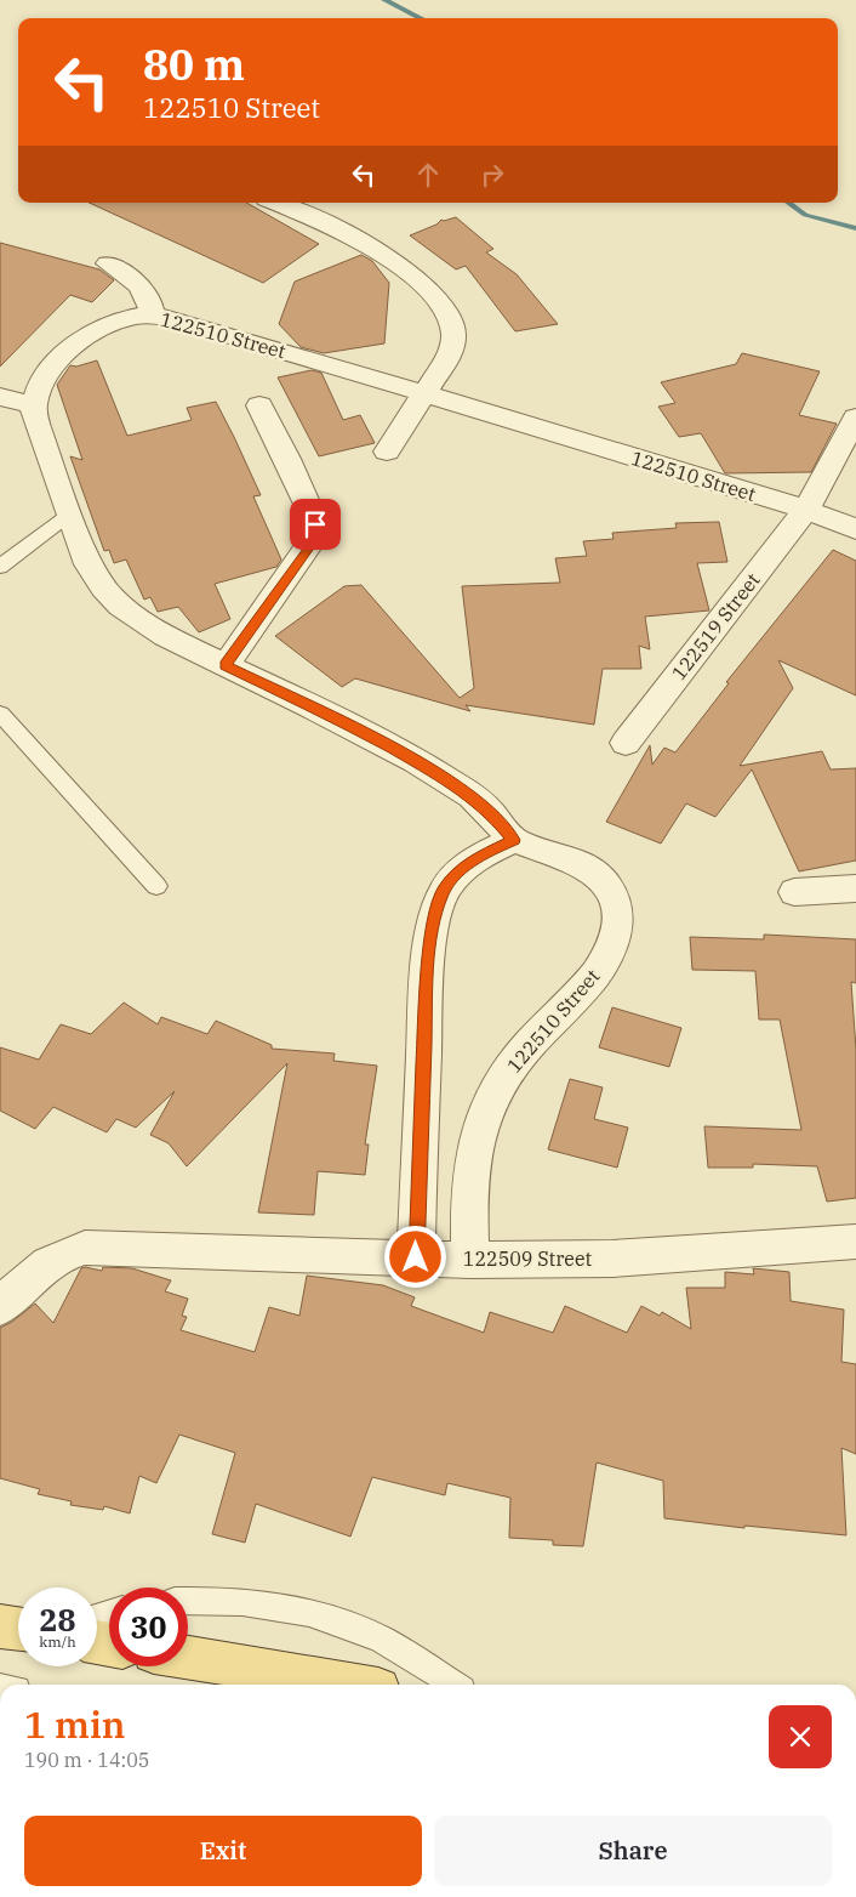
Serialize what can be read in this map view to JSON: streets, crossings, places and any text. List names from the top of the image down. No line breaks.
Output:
{"streets":{"street":["122510 Street","122519 Street","122509 Street"]},"crossings":[["122510 Street","122519 Street"],["122510 Street","122509 Street"]],"page":{"turn":["80 m","122510 Street"],"speed":"28 km/h","limit":"30","heading":["1 min","190 m · 14:05"],"buttons":["Exit","Share"]}}
